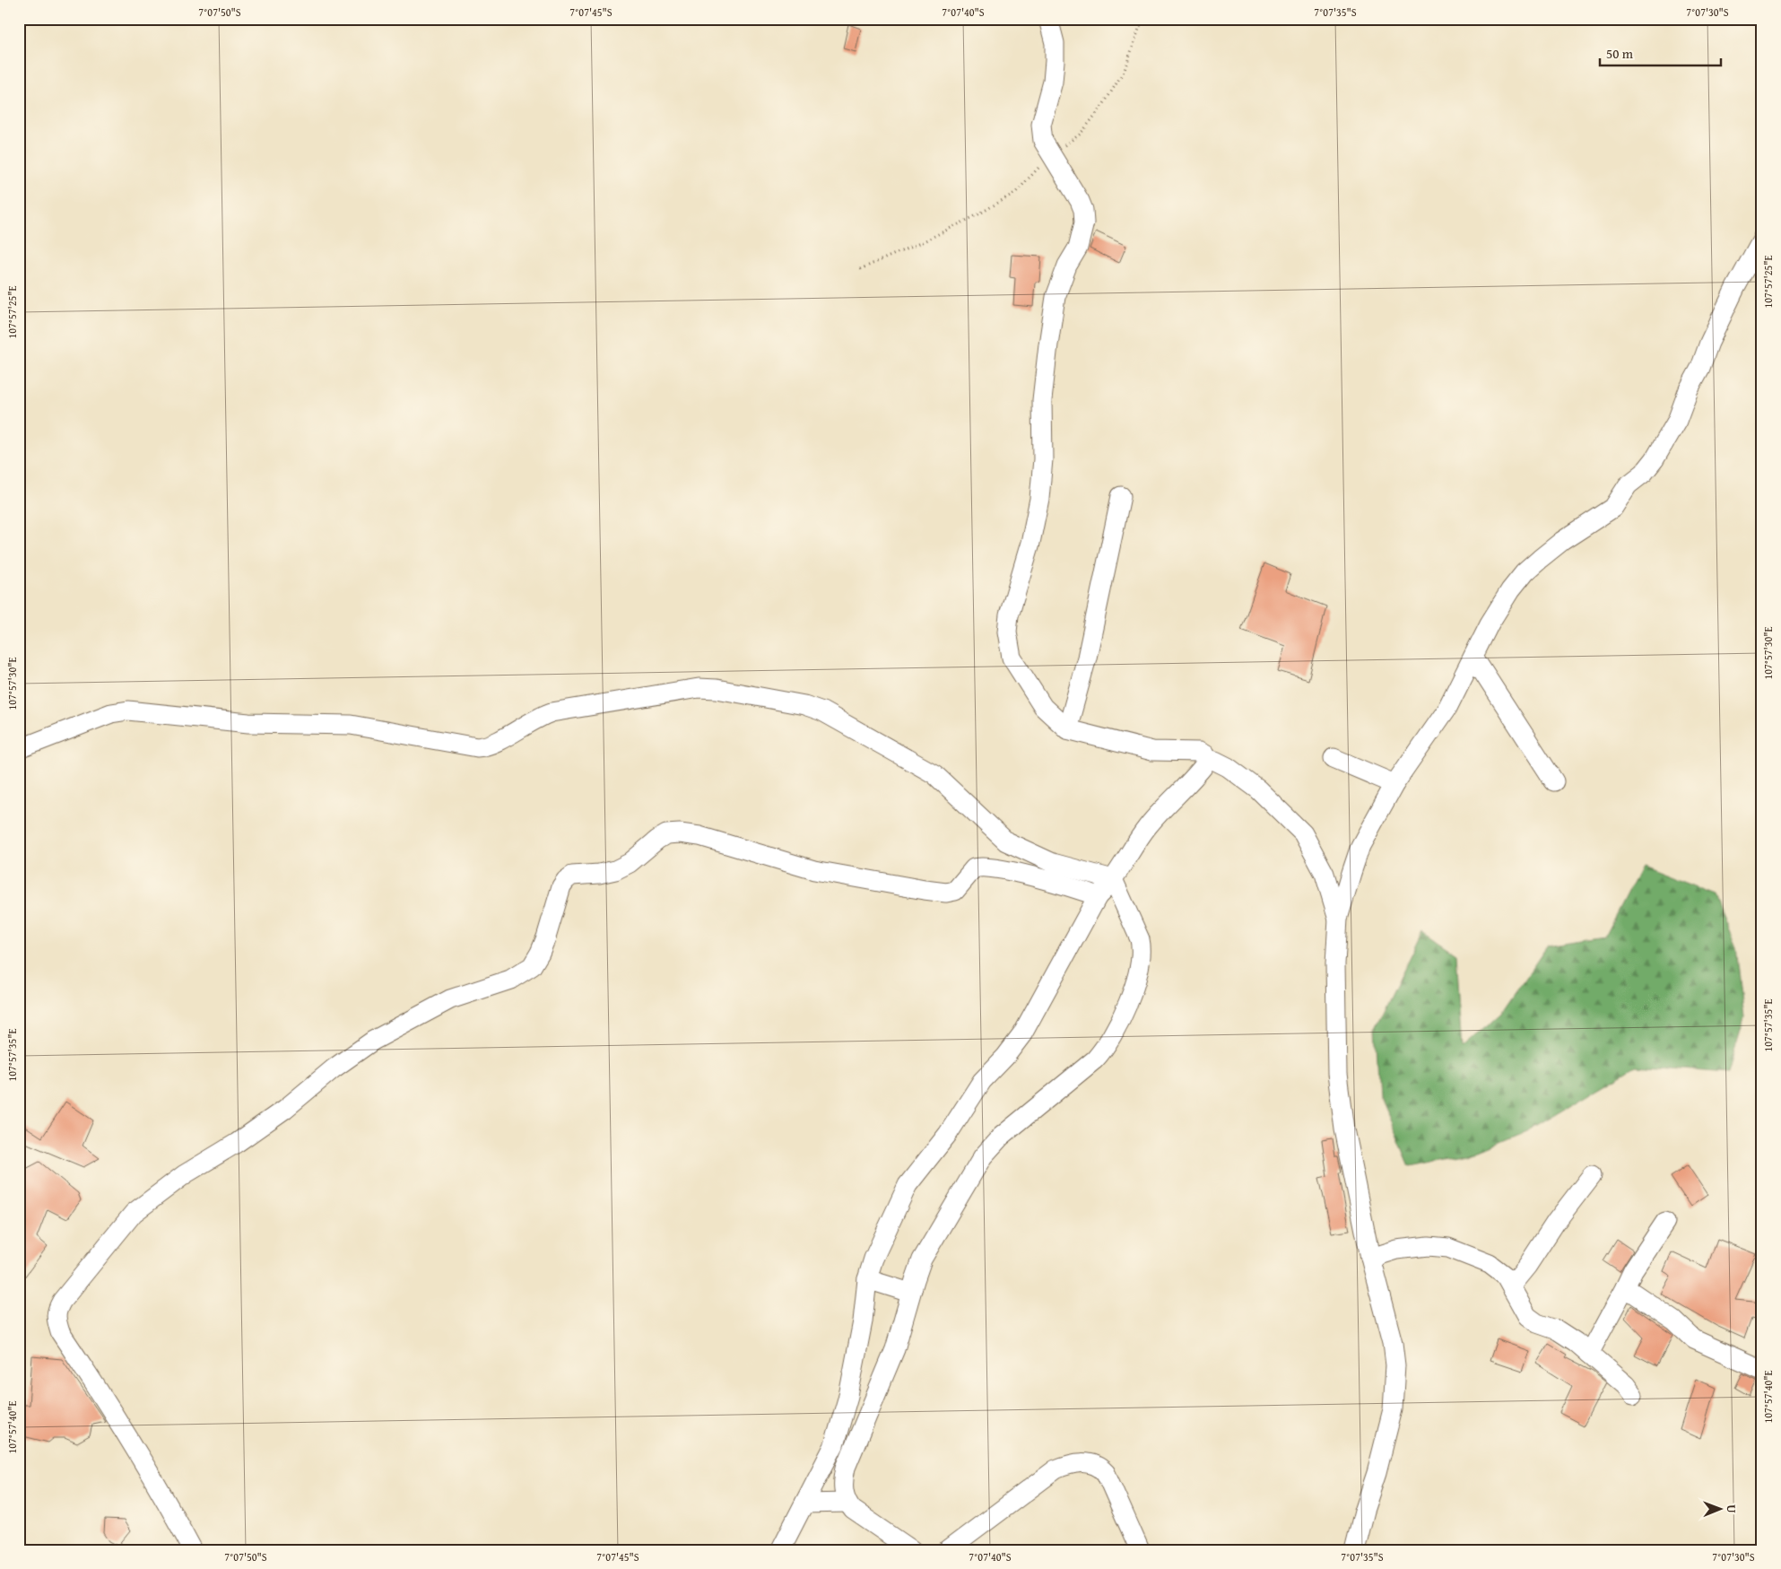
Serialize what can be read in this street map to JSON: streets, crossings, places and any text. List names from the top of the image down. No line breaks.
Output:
{"scale_bar":"50 m","north":"right","coordinates":["7°07'50\"S","7°07'45\"S","7°07'40\"S","7°07'35\"S","7°07'30\"S","107°57'25\"E","107°57'30\"E","107°57'35\"E","107°57'40\"E"]}
